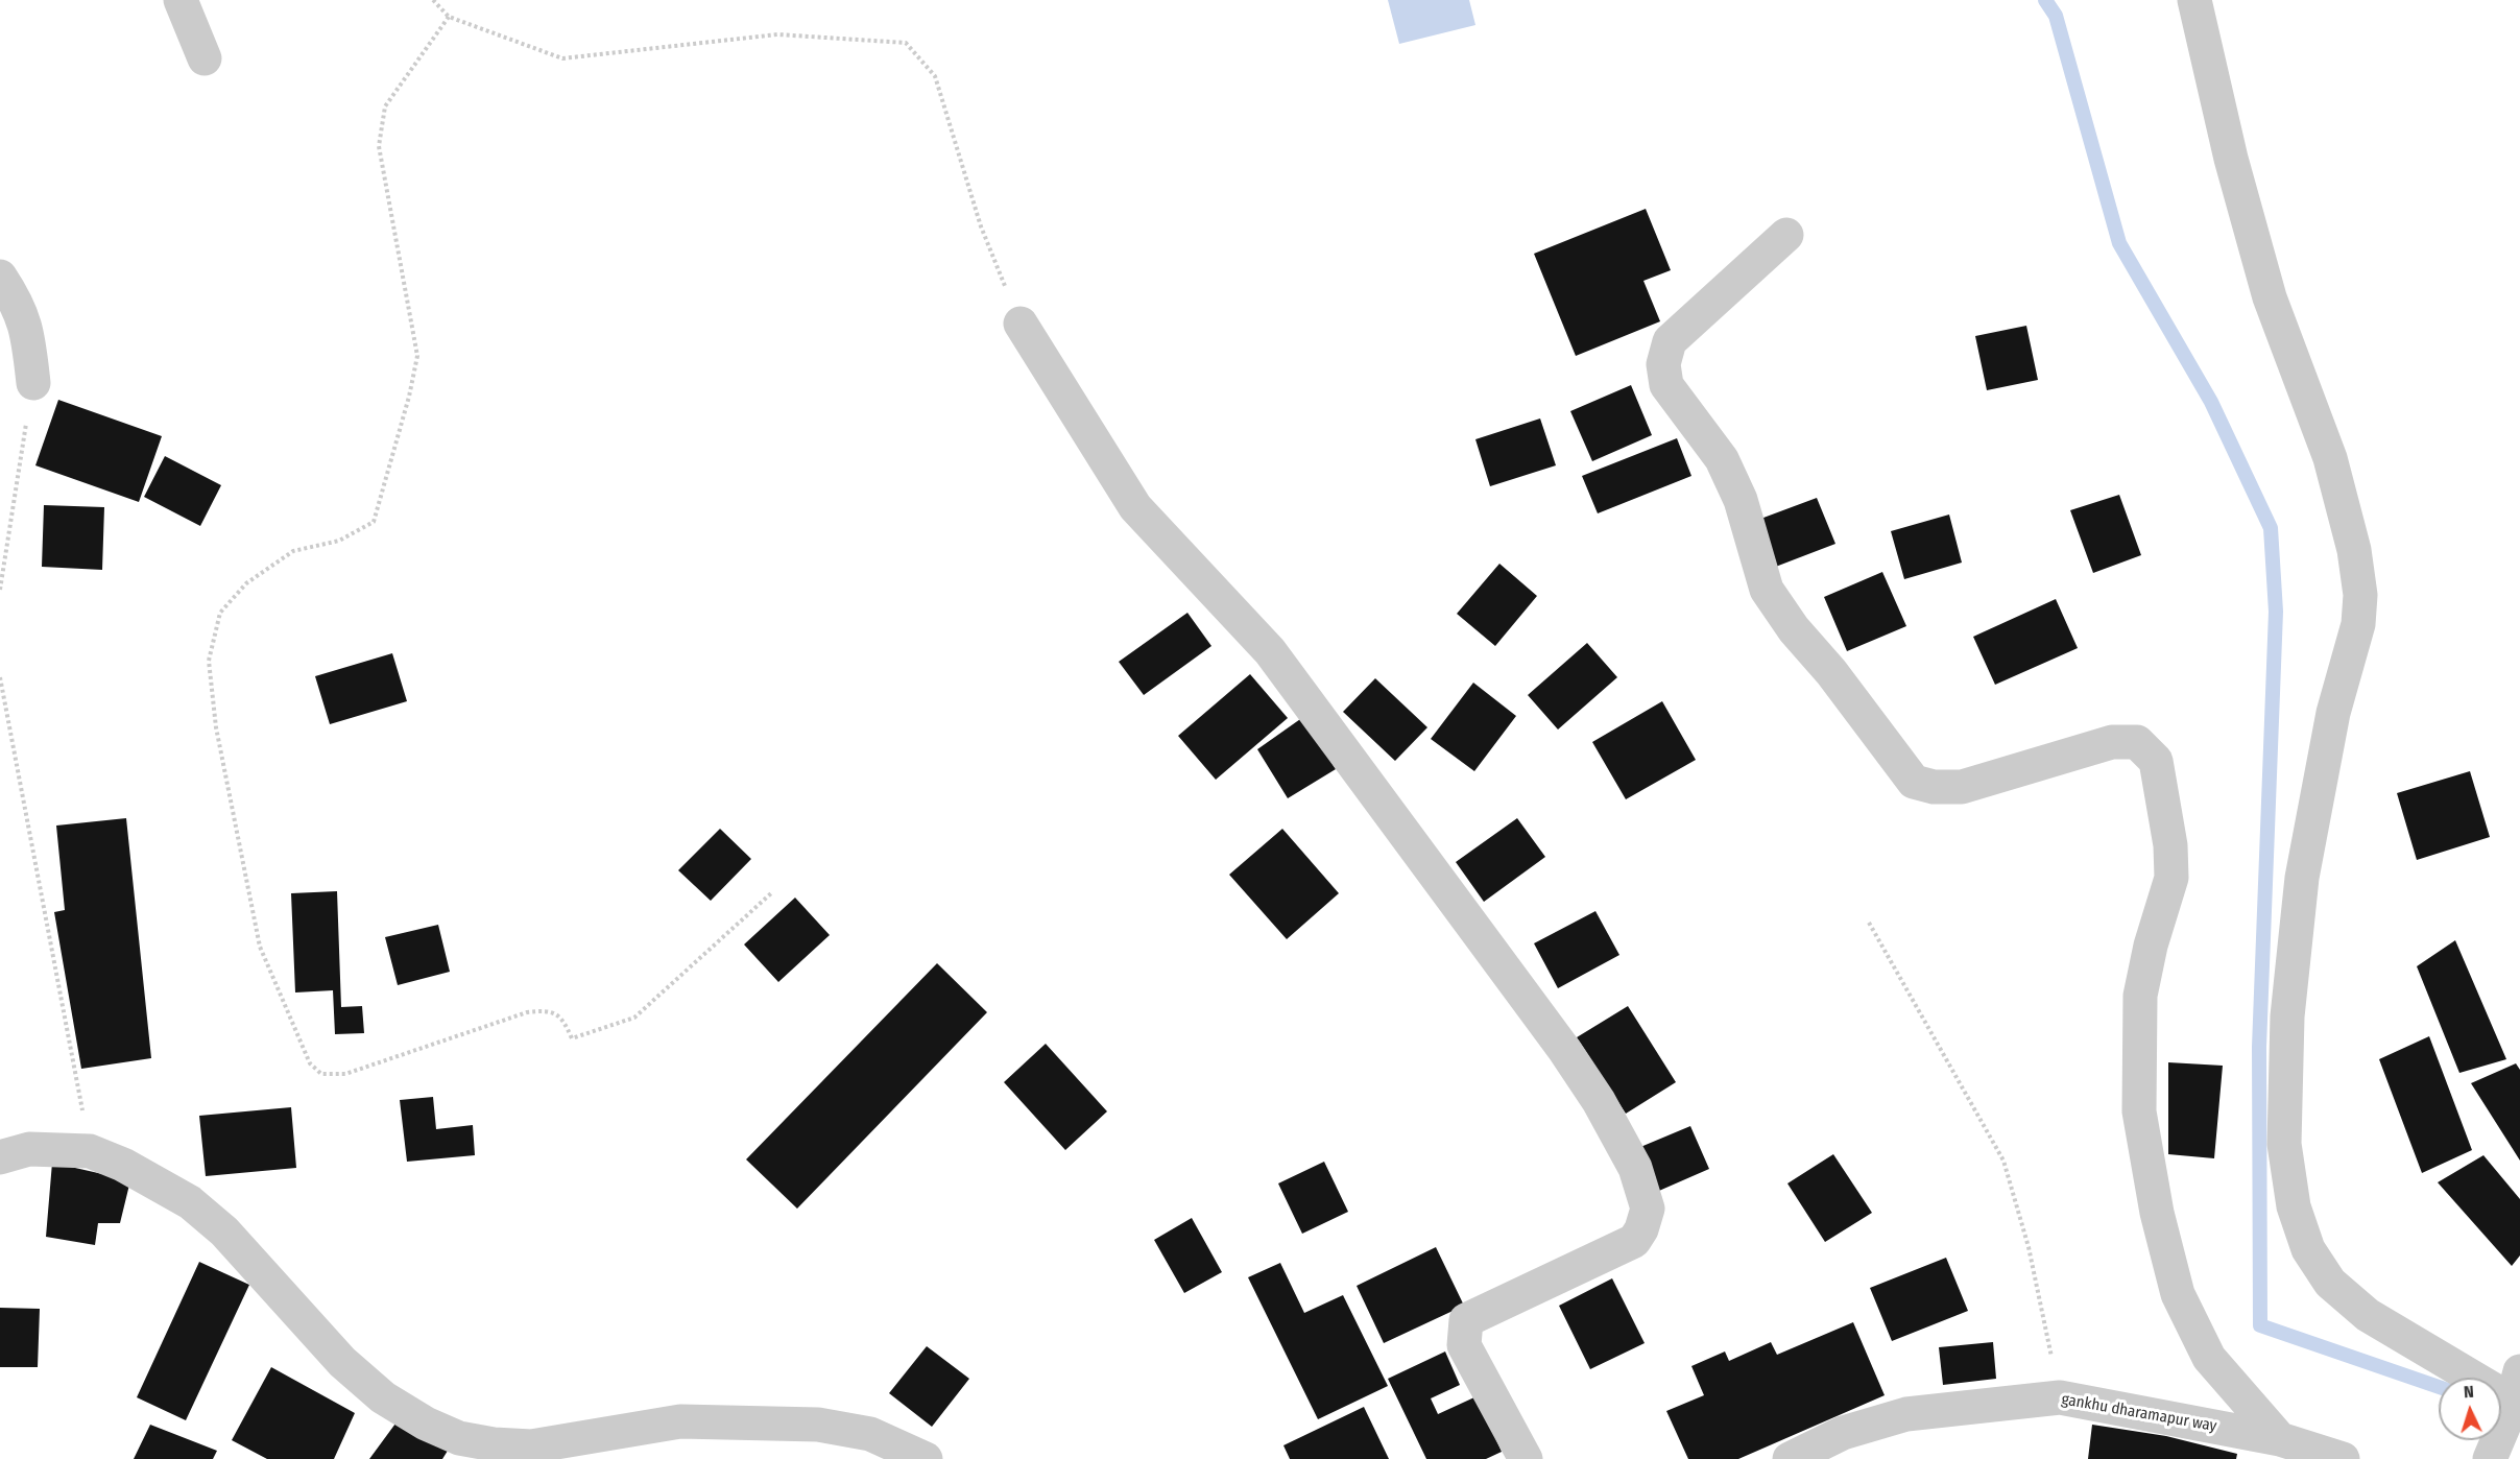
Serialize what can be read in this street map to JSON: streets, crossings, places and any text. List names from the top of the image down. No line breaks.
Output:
{"streets":{"street":["gankhu dharamapur way"]},"north":"top"}
